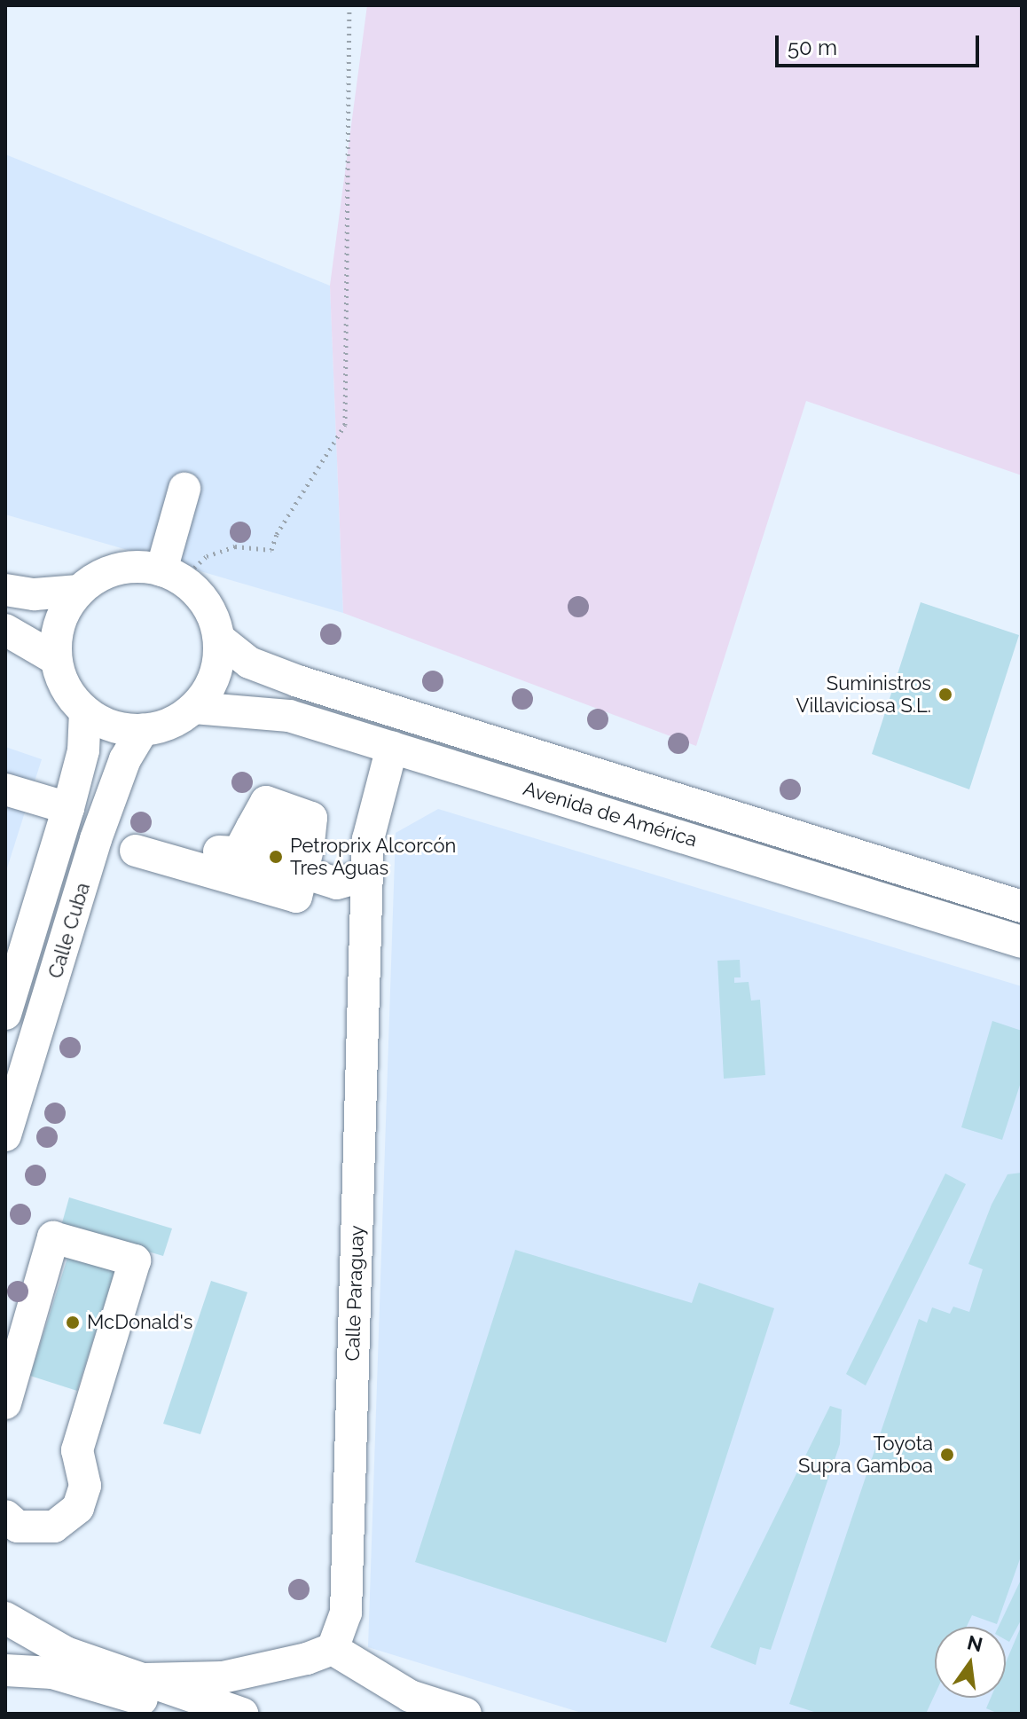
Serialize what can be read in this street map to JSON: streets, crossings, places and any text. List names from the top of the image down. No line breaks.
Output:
{"streets":{"street":["Avenida de América","Calle Cuba","Calle Paraguay"]},"crossings":[["Avenida de América","Calle Cuba"],["Avenida de América","Calle Paraguay"]],"places":["Suministros Villaviciosa S.L.","Petroprix Alcorcón Tres Aguas","McDonald's","Toyota Supra Gamboa"],"scale_bar":"50 m","north":"top"}
